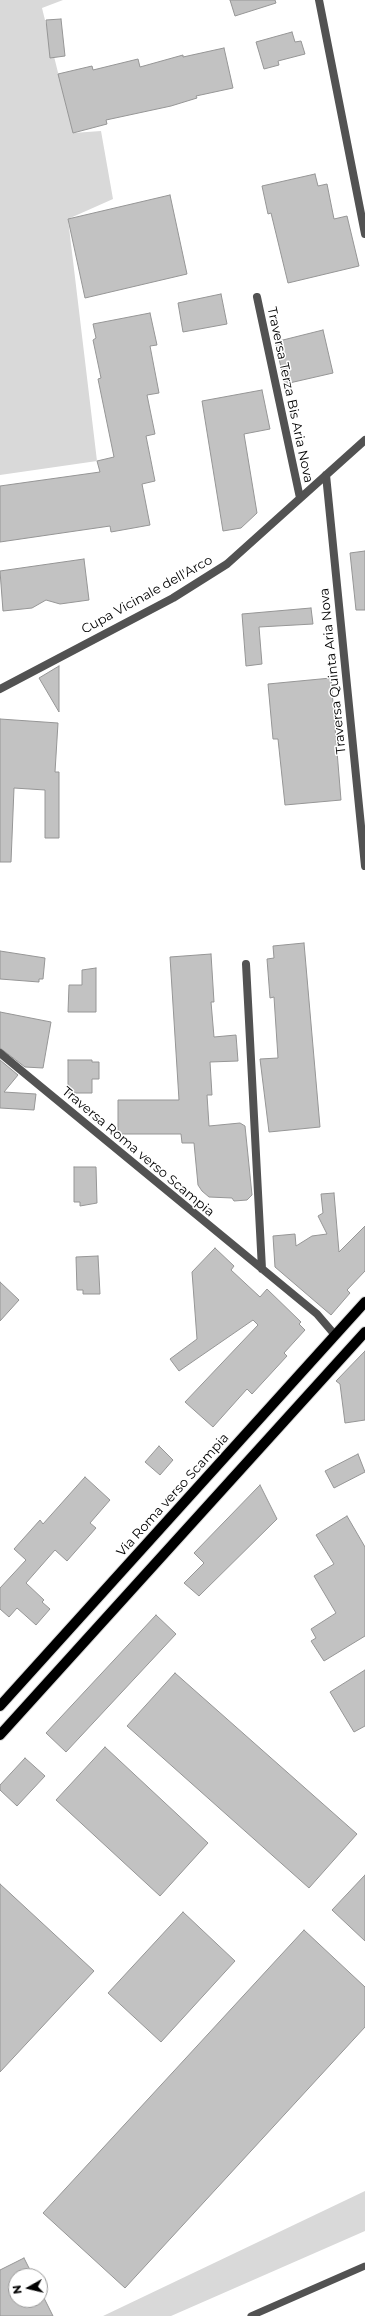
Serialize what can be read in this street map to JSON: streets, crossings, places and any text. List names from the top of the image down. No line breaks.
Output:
{"streets":{"main road":["Via Roma verso Scampia"],"street":["Traversa Terza Bis Aria Nova","Cupa Vicinale dell'Arco","Traversa Quinta Aria Nova","Traversa Roma verso Scampia"]},"crossings":[["Traversa Terza Bis Aria Nova","Cupa Vicinale dell'Arco"],["Cupa Vicinale dell'Arco","Traversa Quinta Aria Nova"],["Traversa Roma verso Scampia","Via Roma verso Scampia"]],"north":"left"}
